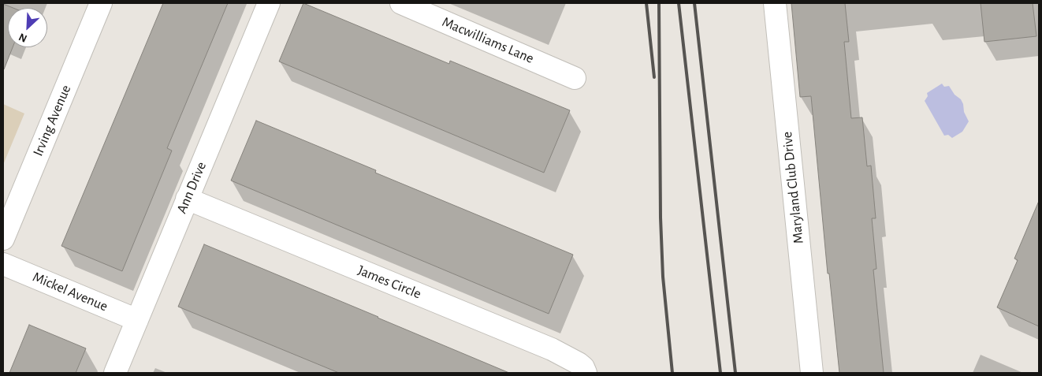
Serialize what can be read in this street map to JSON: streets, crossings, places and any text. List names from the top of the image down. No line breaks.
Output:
{"streets":{"street":["Macwilliams Lane","Irving Avenue","Ann Drive","Maryland Club Drive","James Circle","Mickel Avenue"]},"crossings":[["Ann Drive","James Circle"],["Ann Drive","Mickel Avenue"]],"north":"bottom left"}
